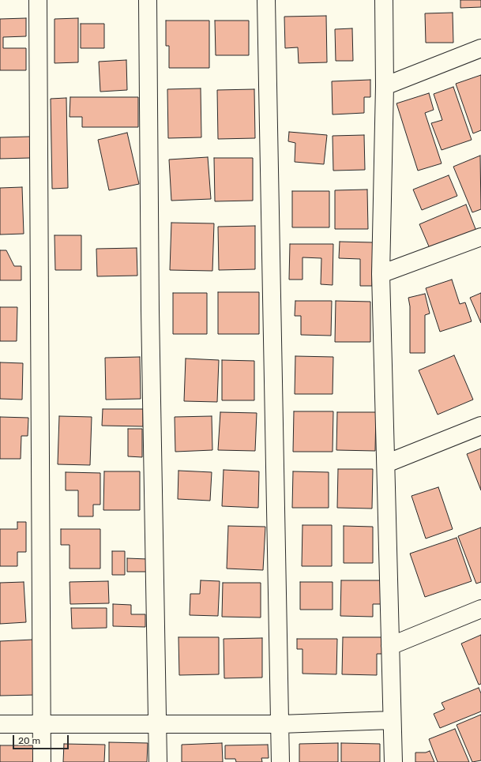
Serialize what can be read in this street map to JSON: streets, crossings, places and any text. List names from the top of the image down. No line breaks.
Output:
{"scale_bar":"20 m"}
